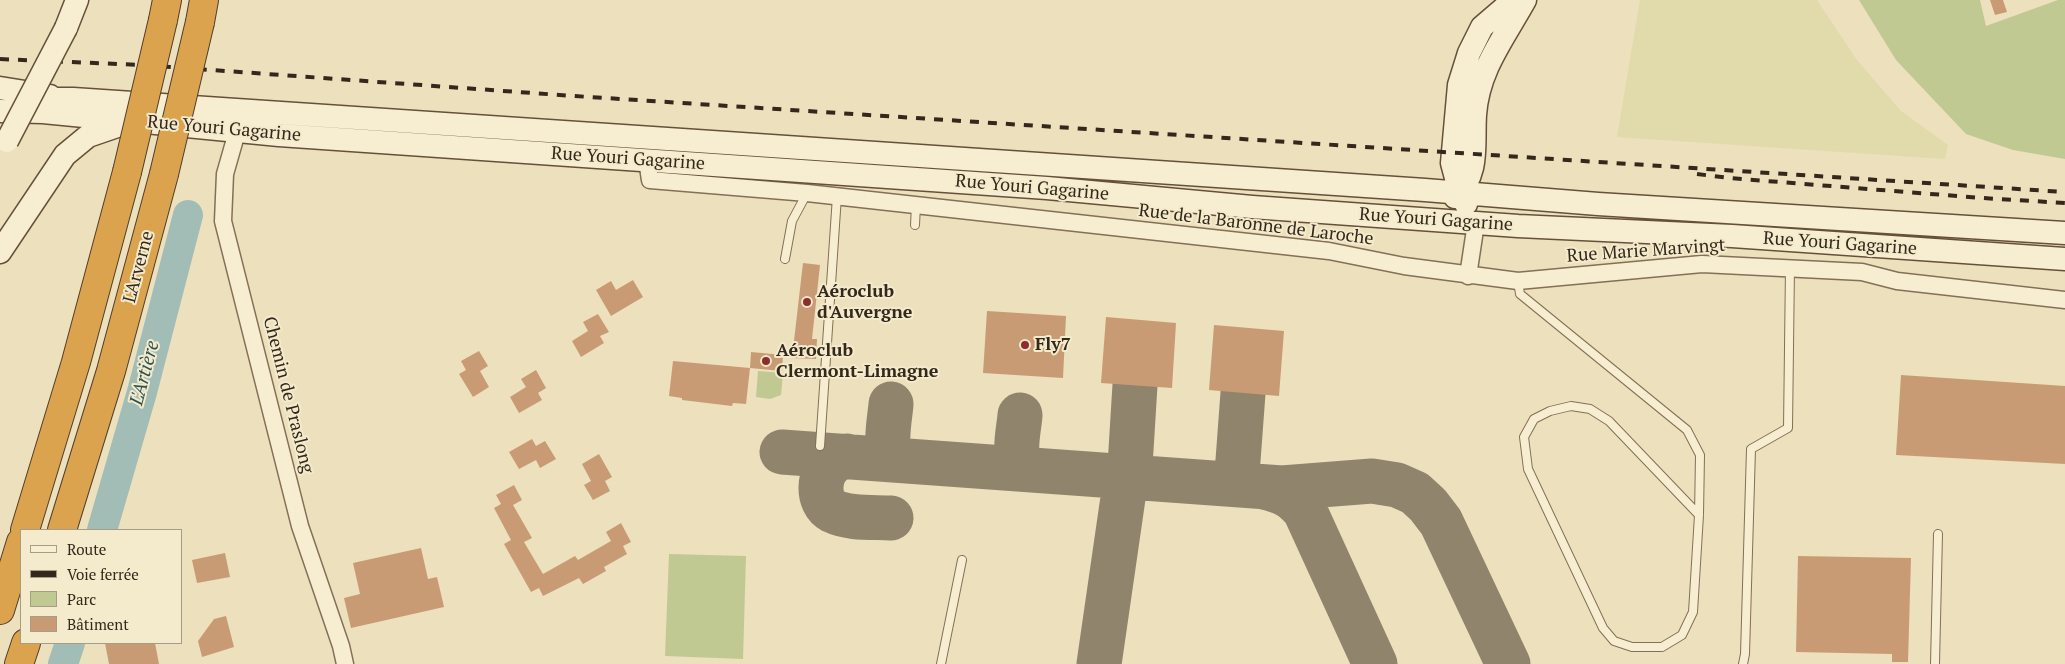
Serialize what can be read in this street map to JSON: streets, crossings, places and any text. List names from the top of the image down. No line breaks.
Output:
{"streets":{"highway":["L'Arverne"],"main road":["Rue Youri Gagarine"],"street":["Rue de la Baronne de Laroche","Rue Marie Marvingt","Chemin de Praslong"]},"crossings":[["Rue Youri Gagarine","Rue de la Baronne de Laroche"],["Rue Youri Gagarine","Chemin de Praslong"],["Rue de la Baronne de Laroche","Rue Marie Marvingt"]],"water":["L'Artière"],"places":["Aéroclub d'Auvergne","Fly7","Aéroclub Clermont-Limagne"],"legend":["Route","Voie ferrée","Parc","Bâtiment"]}
